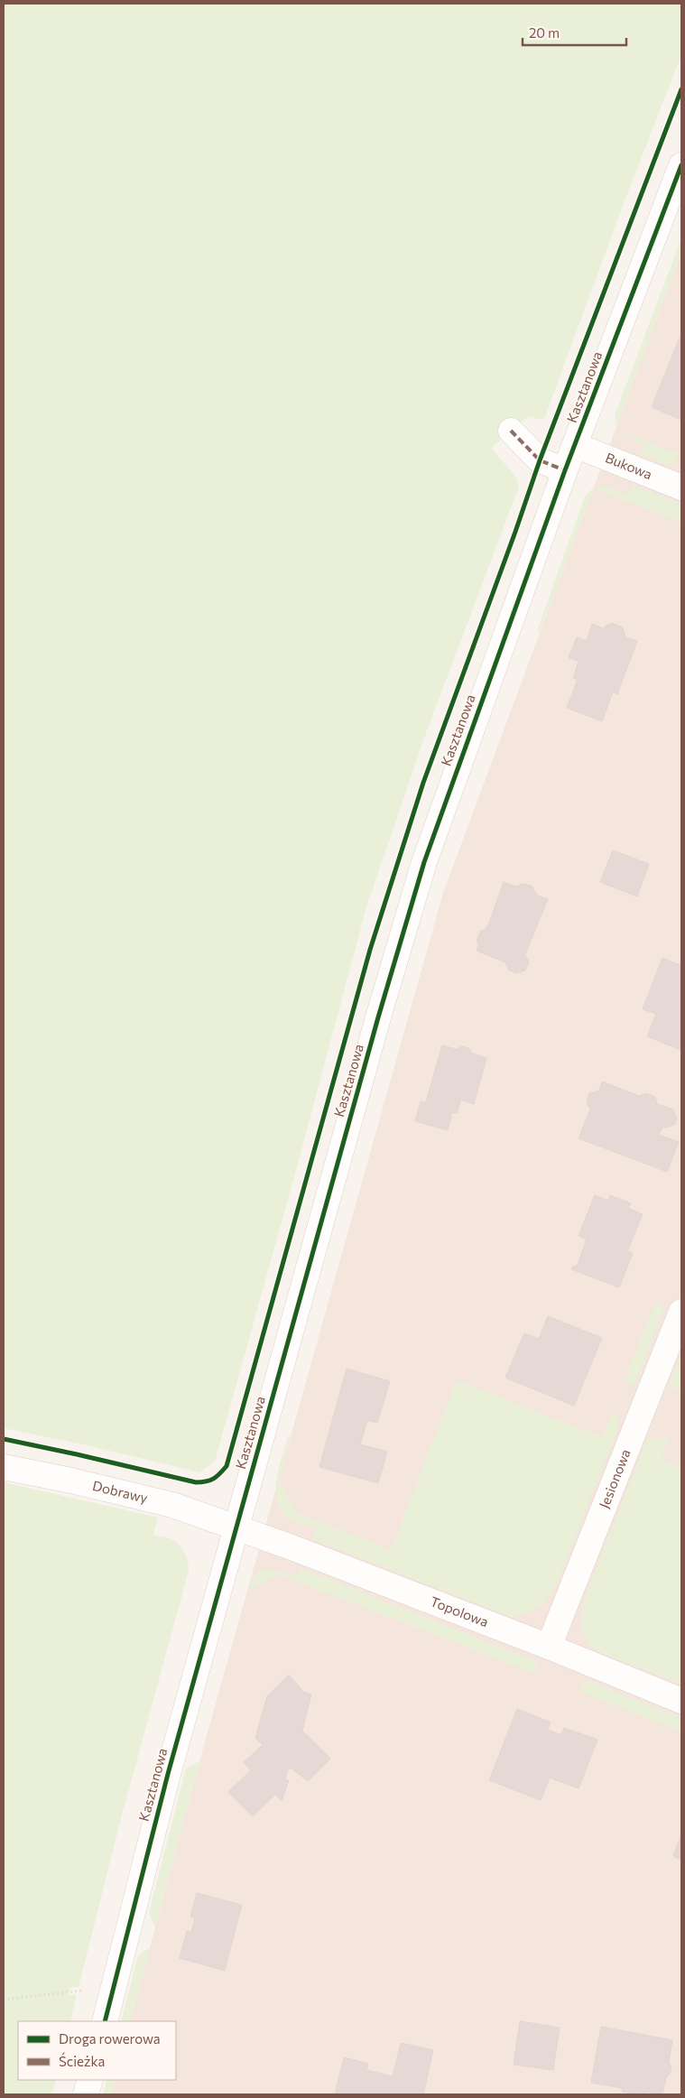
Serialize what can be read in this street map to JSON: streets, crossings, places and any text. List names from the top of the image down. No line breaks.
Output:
{"streets":{"street":["Kasztanowa","Bukowa","Jesionowa","Dobrawy","Topolowa"]},"crossings":[["Kasztanowa","Bukowa"],["Kasztanowa","Dobrawy"],["Kasztanowa","Topolowa"],["Jesionowa","Topolowa"],["Dobrawy","Topolowa"]],"legend":["Droga rowerowa","Ścieżka"],"scale_bar":"20 m"}
